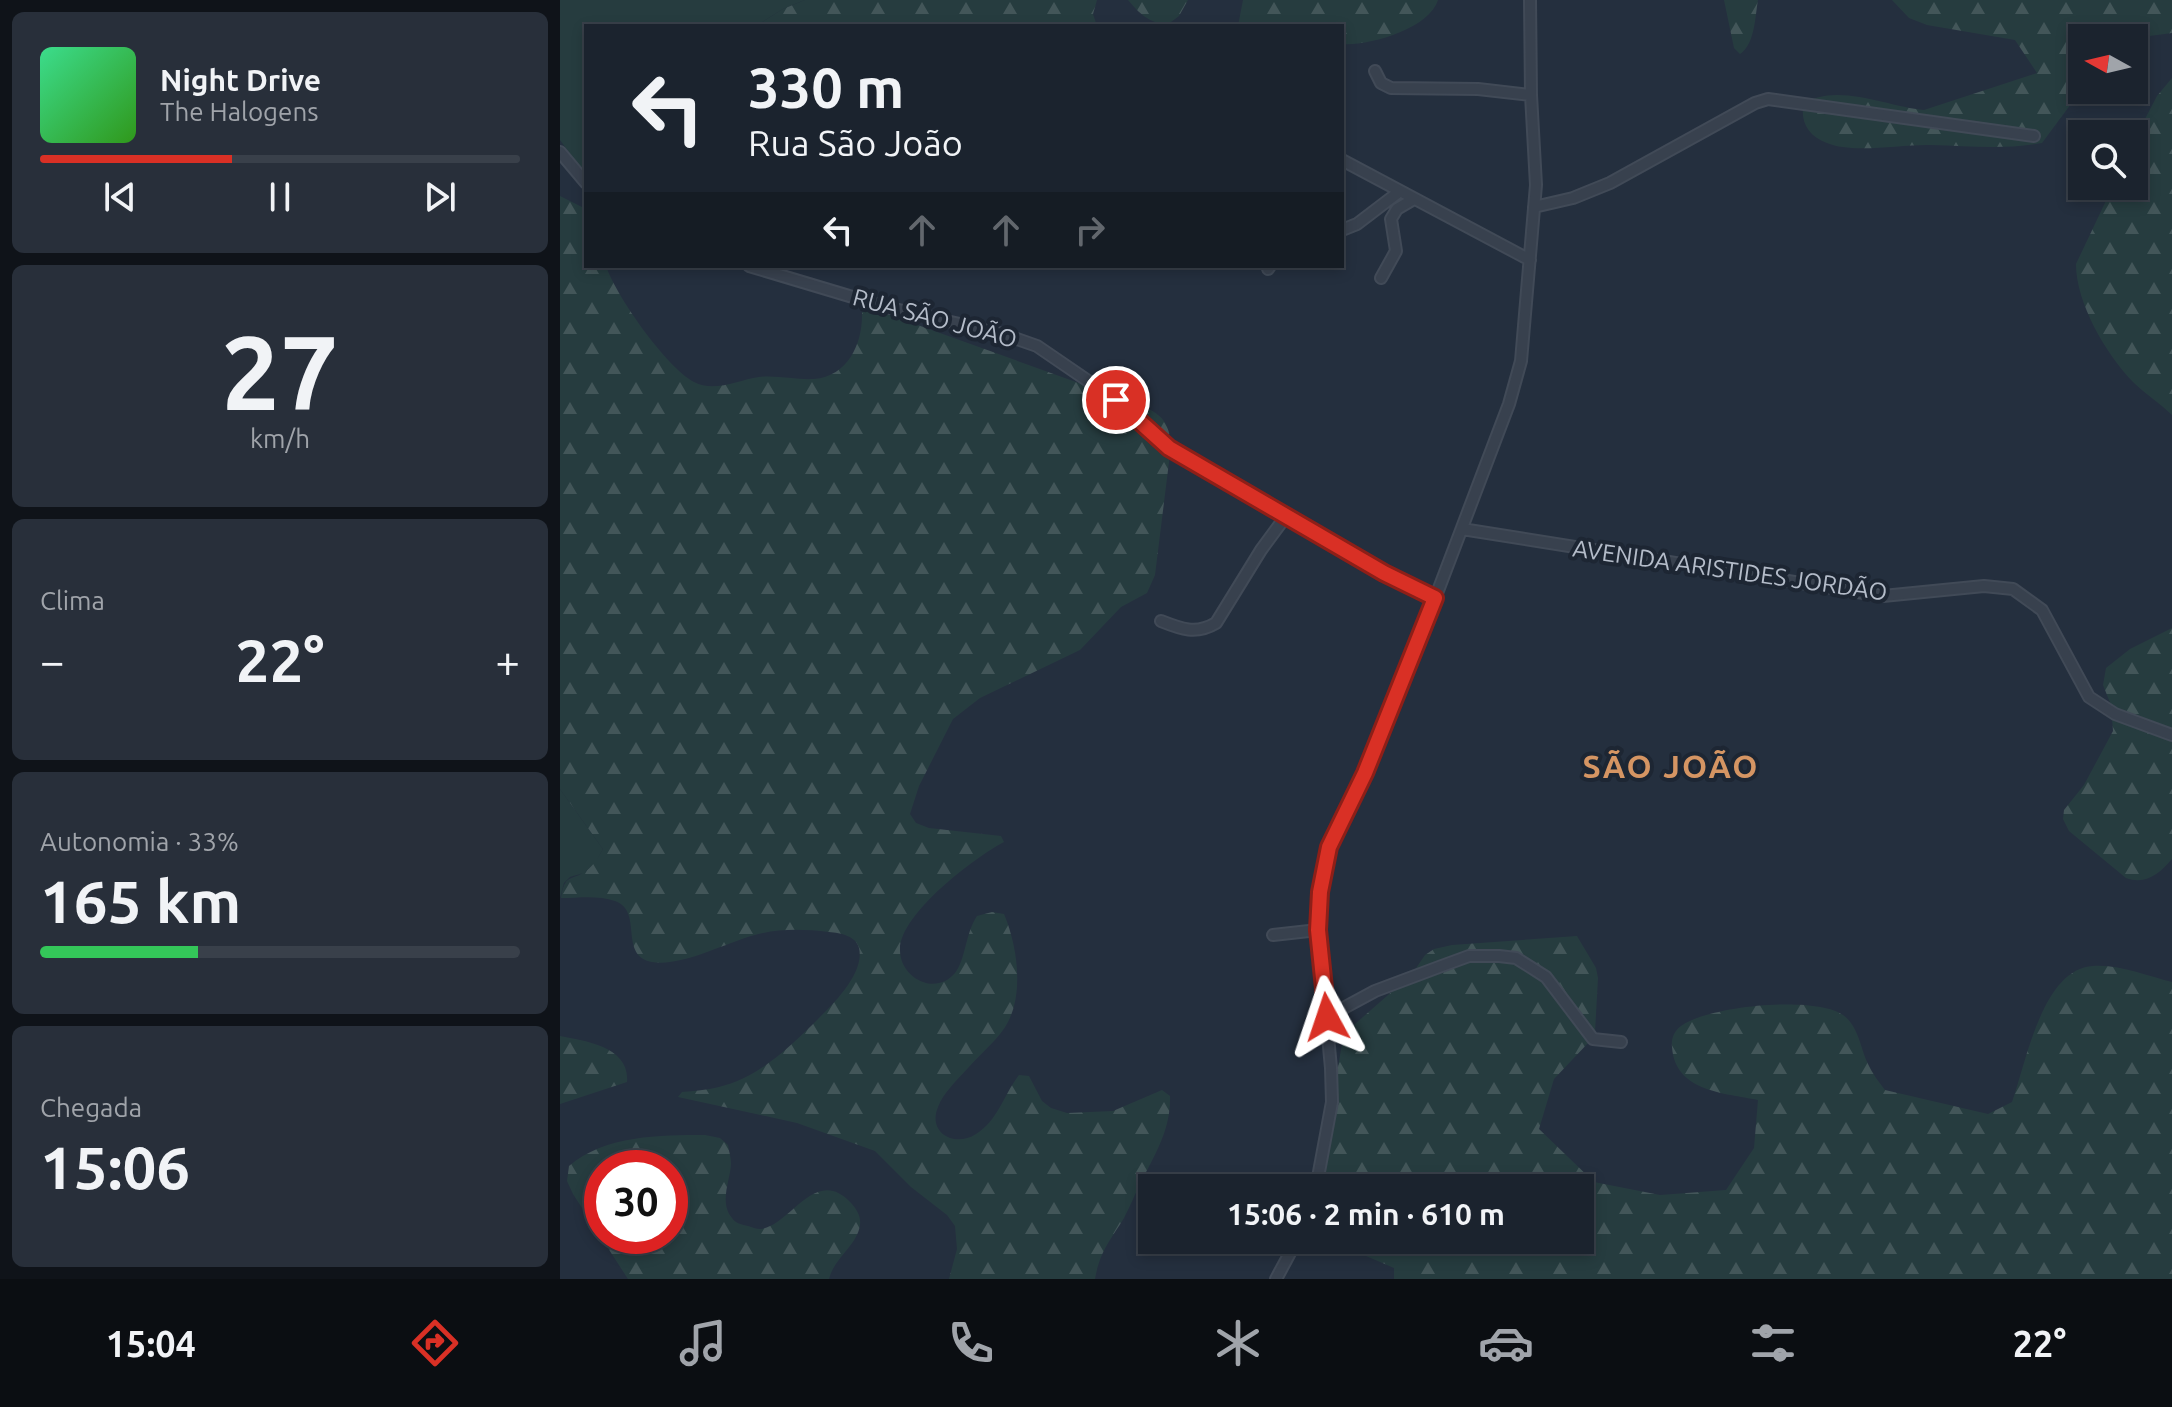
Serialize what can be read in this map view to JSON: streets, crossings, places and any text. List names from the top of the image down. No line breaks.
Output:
{"streets":{"street":["RUA SÃO JOÃO","AVENIDA ARISTIDES JORDÃO"]},"districts":["SÃO JOÃO"],"north":"left","page":{"turn":["330 m","Rua São João"],"song":["Night Drive","The Halogens"],"tile":[["27","km/h"],"Clima",["Autonomia · 33%","165 km"],["Chegada","15:06"]],"heat":["−","22°","+"],"limit":"30","trip":"15:06 · 2 min · 610 m","tabs":["15:04","22°"]}}
